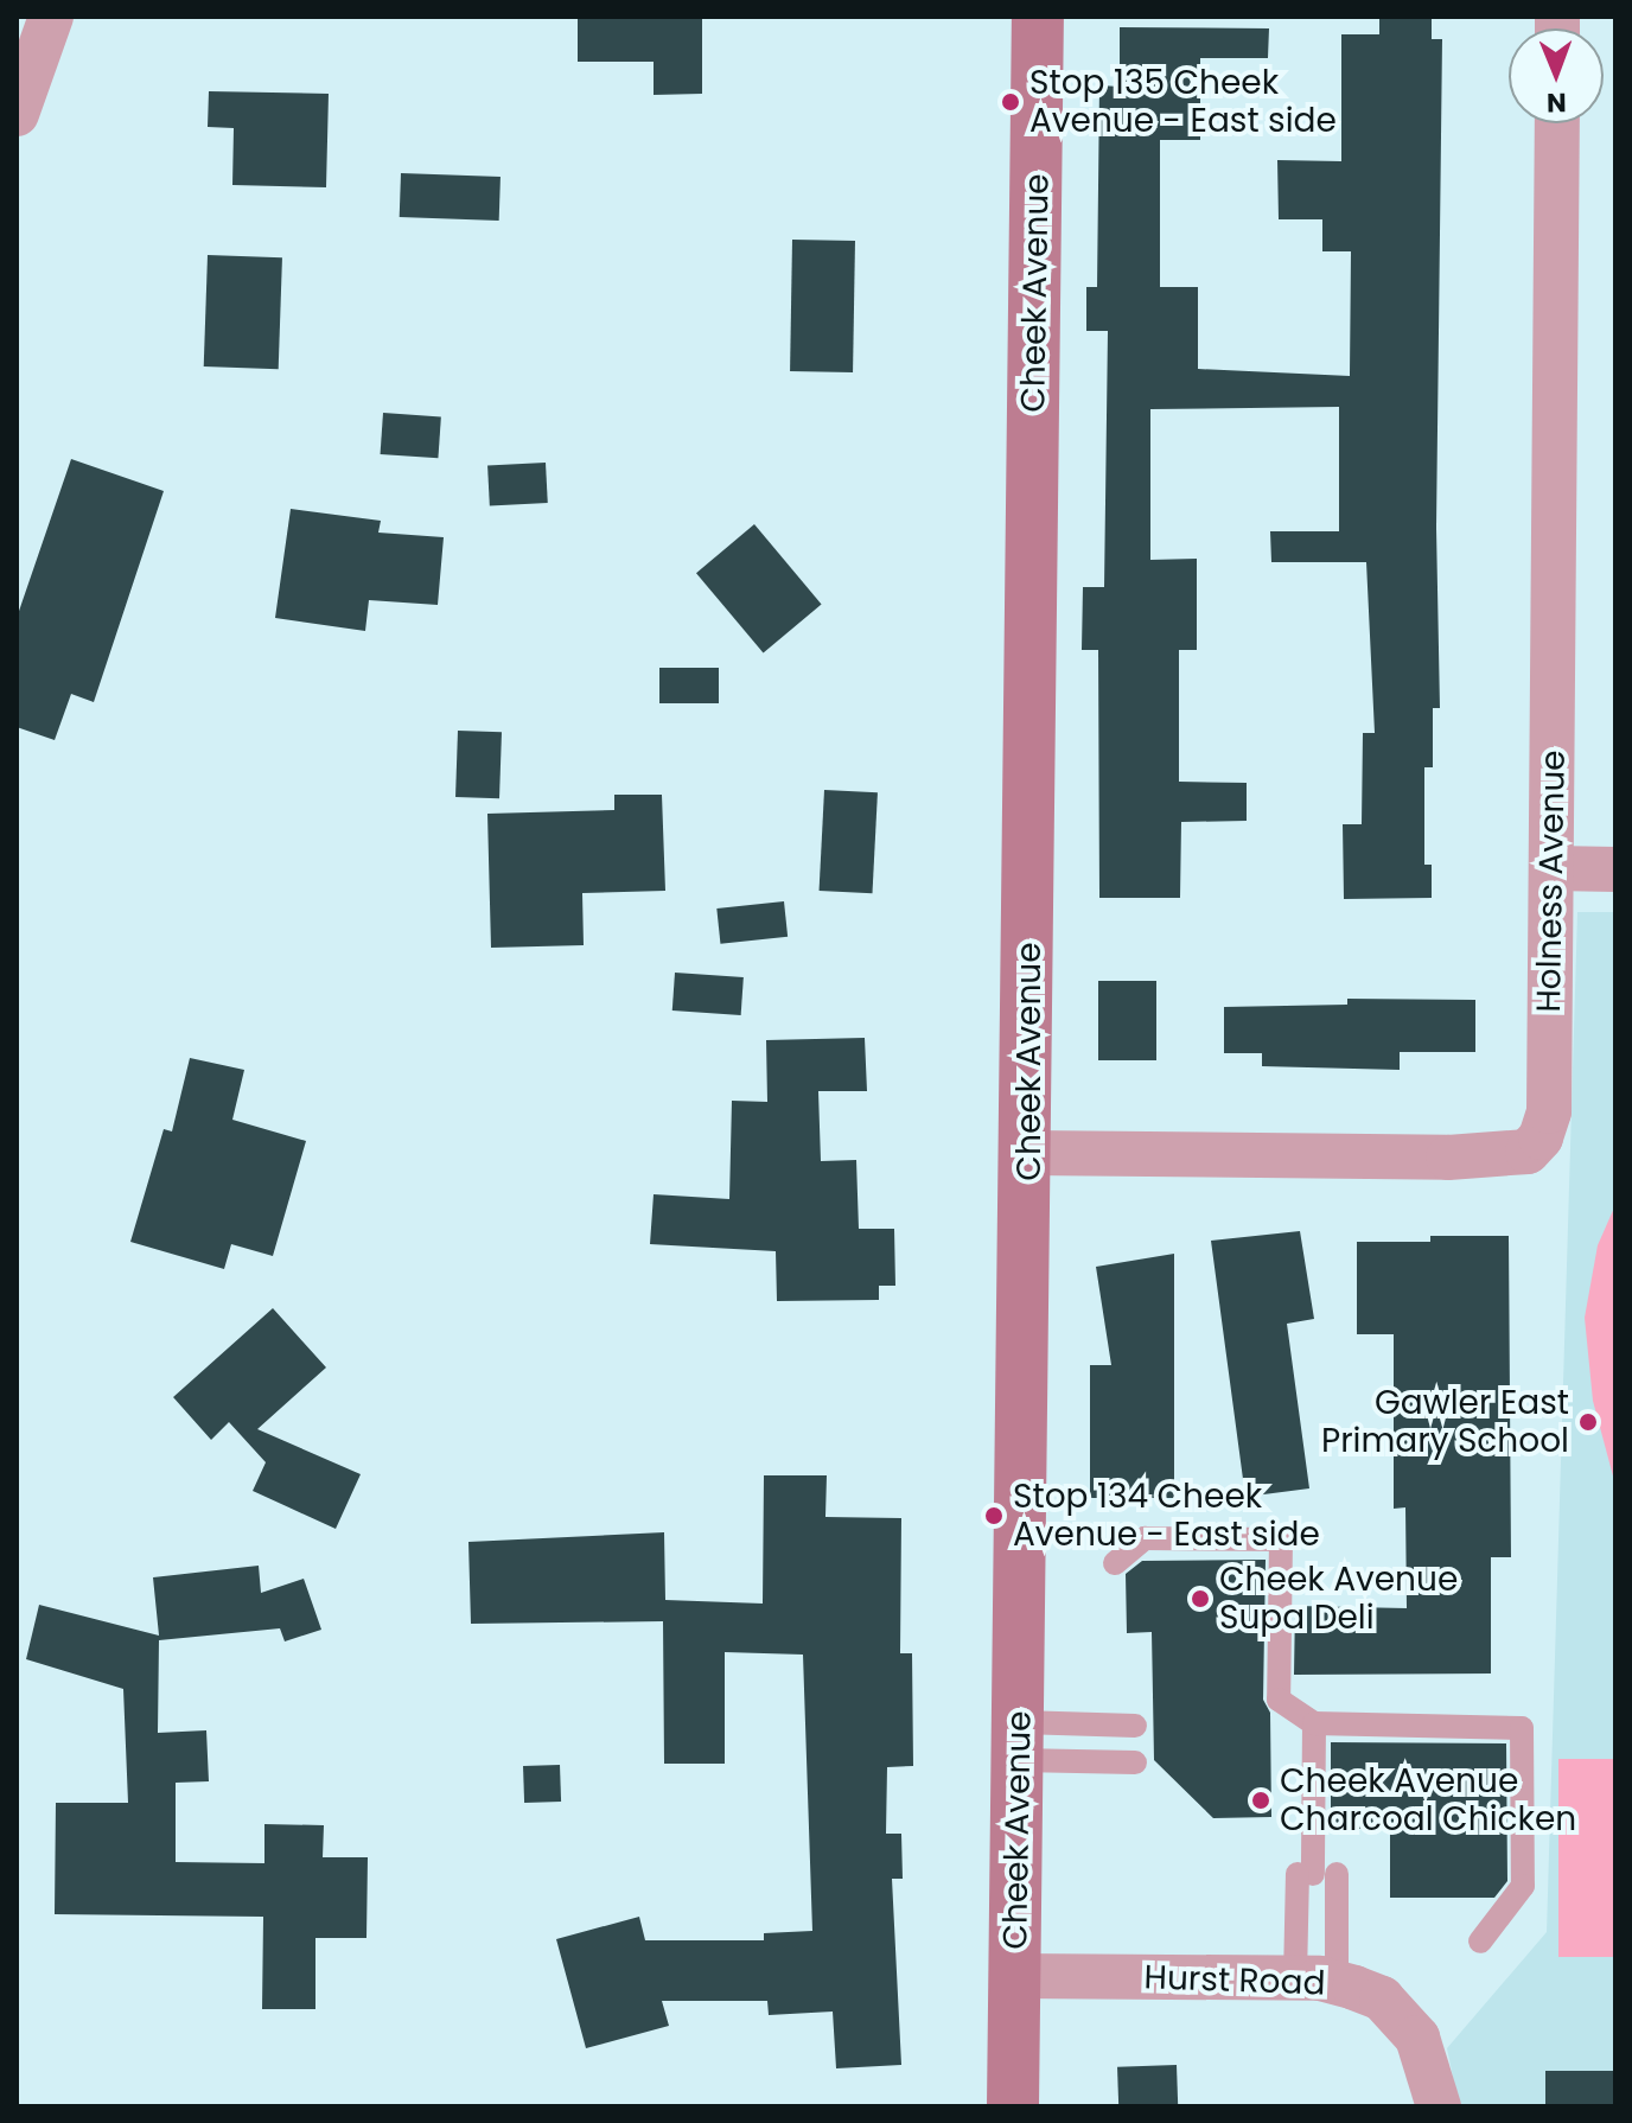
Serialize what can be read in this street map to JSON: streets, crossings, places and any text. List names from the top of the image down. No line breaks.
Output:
{"streets":{"street":["Cheek Avenue","Holness Avenue","Hurst Road"]},"crossings":[["Cheek Avenue","Holness Avenue"],["Cheek Avenue","Hurst Road"]],"places":["Stop 135 Cheek Avenue - East side","Gawler East Primary School","Stop 134 Cheek Avenue - East side","Cheek Avenue Supa Deli","Cheek Avenue Charcoal Chicken"],"north":"bottom"}
